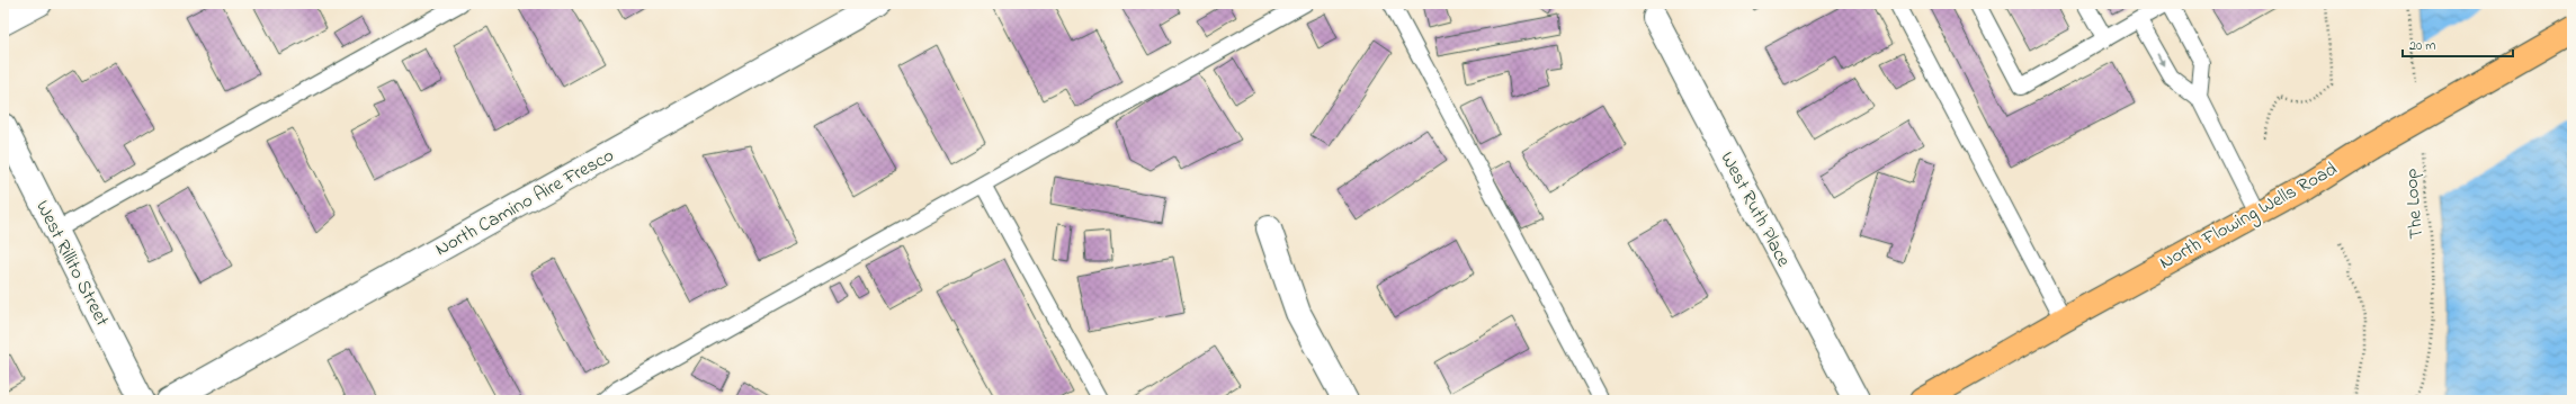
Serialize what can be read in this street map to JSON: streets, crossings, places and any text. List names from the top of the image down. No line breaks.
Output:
{"streets":{"main road":["North Flowing Wells Road"],"street":["North Camino Aire Fresco","West Ruth Place","West Rillito Street"],"path":["The Loop"]},"scale_bar":"20 m"}
